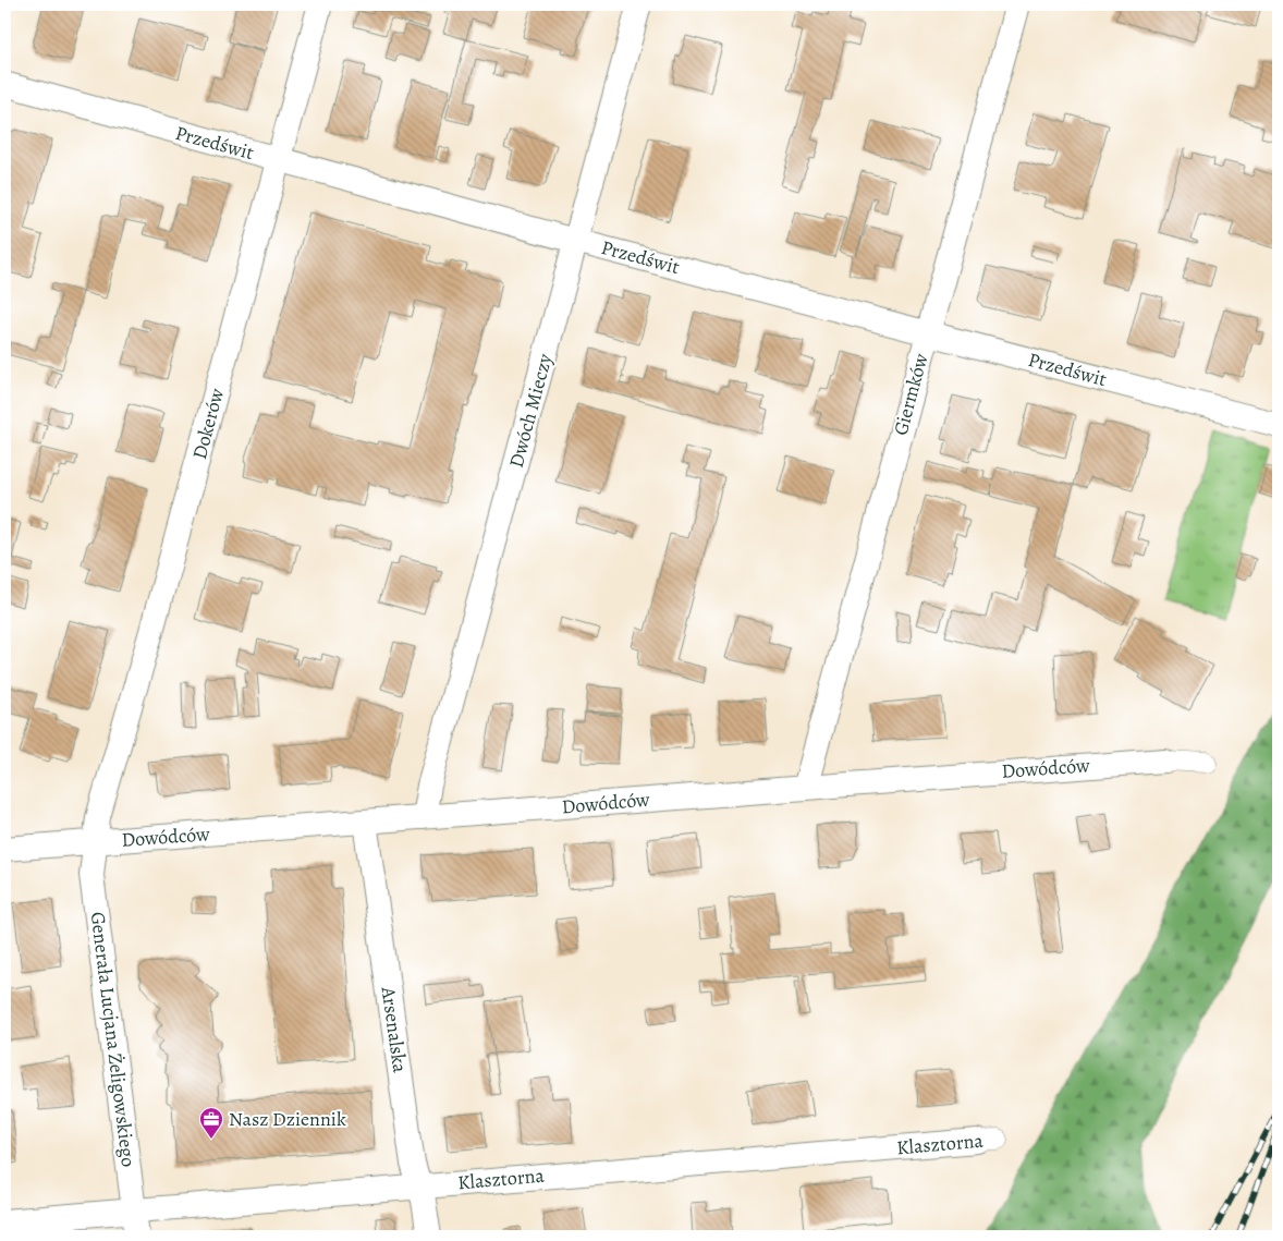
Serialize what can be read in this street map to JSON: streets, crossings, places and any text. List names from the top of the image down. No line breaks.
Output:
{"streets":{"street":["Przedświt","Giermków","Dwóch Mieczy","Dokerów","Dowódców","Arsenalska","Generała Lucjana Żeligowskiego","Klasztorna"]},"crossings":[["Przedświt","Giermków"],["Przedświt","Dwóch Mieczy"],["Przedświt","Dokerów"],["Giermków","Dowódców"],["Dwóch Mieczy","Dowódców"],["Dokerów","Dowódców"],["Dokerów","Generała Lucjana Żeligowskiego"],["Dowódców","Arsenalska"],["Dowódców","Generała Lucjana Żeligowskiego"],["Arsenalska","Klasztorna"],["Generała Lucjana Żeligowskiego","Klasztorna"]],"places":{"office":["Nasz Dziennik"]}}
